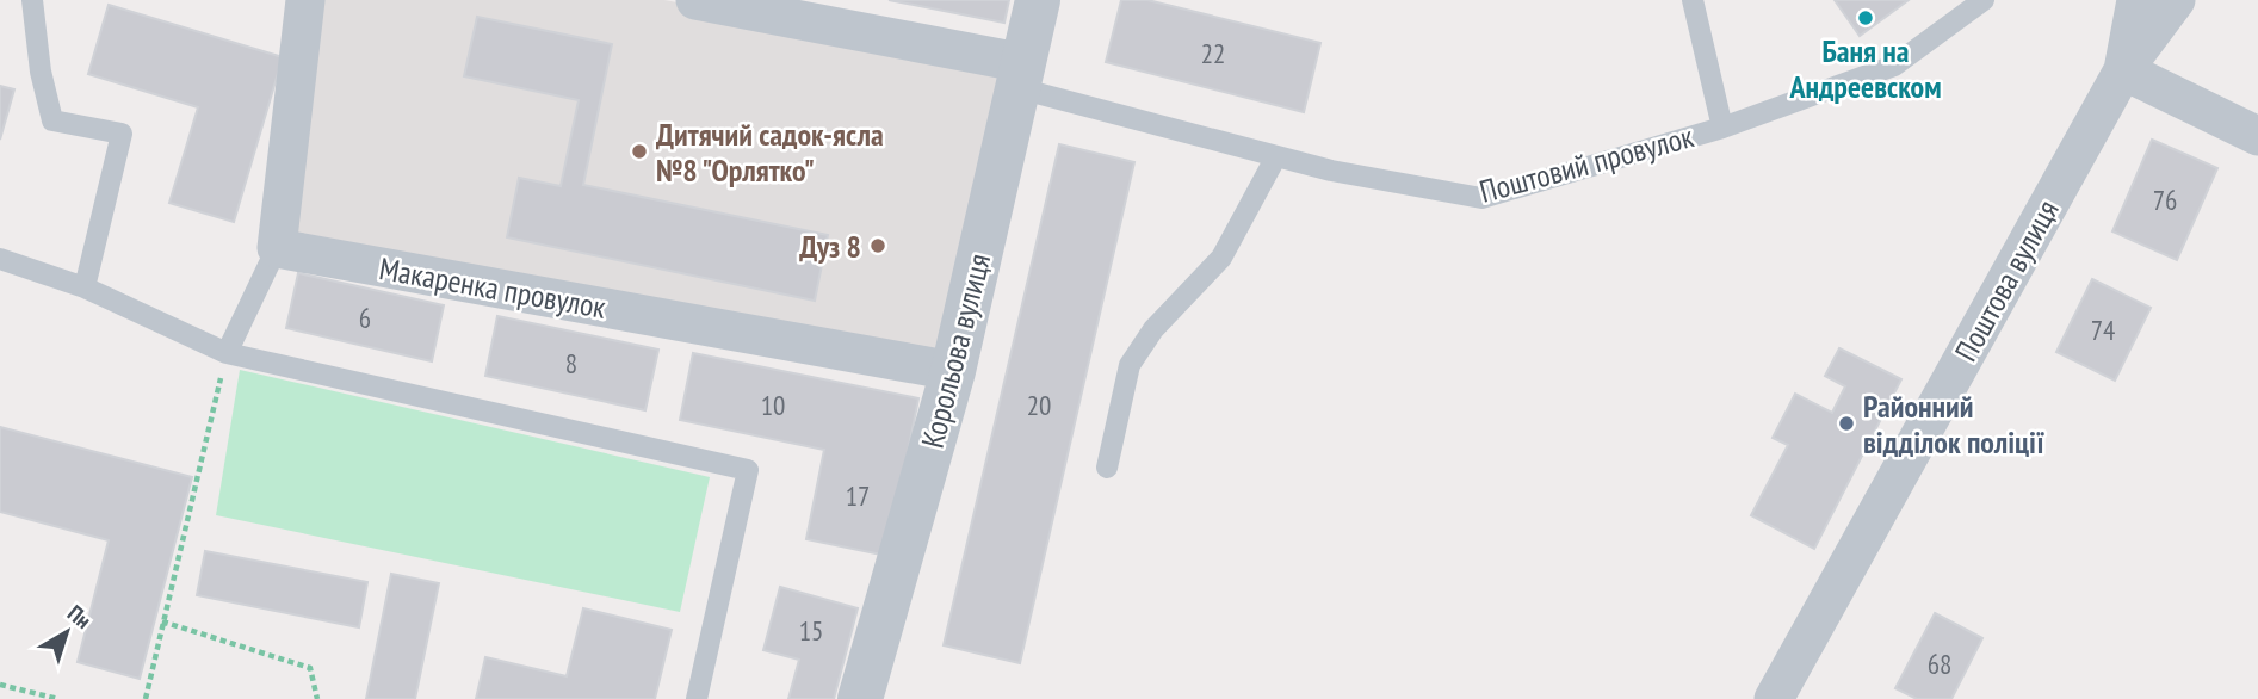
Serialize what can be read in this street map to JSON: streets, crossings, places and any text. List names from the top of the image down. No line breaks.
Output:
{"streets":{"street":["Поштова вулиця","Макаренка провулок","Корольова вулиця"],"lane":["Поштовий провулок"]},"crossings":[["Поштовий провулок","Корольова вулиця"],["Макаренка провулок","Корольова вулиця"]],"places":["Баня на Андреевском","Дитячий садок-ясла №8 \"Орлятко\"","Дуз 8","Районний відділок поліції"],"house_numbers":["22","76","6","74","8","10","20","17","15","68"],"north":"top right"}
